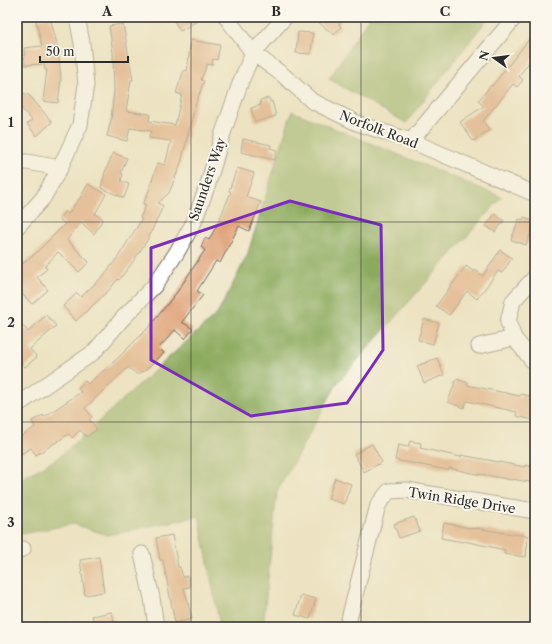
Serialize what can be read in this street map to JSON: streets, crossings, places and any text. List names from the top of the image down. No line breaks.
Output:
{"streets":{"street":["Norfolk Road","Saunders Way","Twin Ridge Drive"]},"crossings":[["Norfolk Road","Saunders Way"]],"scale_bar":"50 m","north":"left","grid":{"columns":["A","B","C"],"rows":["1","2","3"]}}
